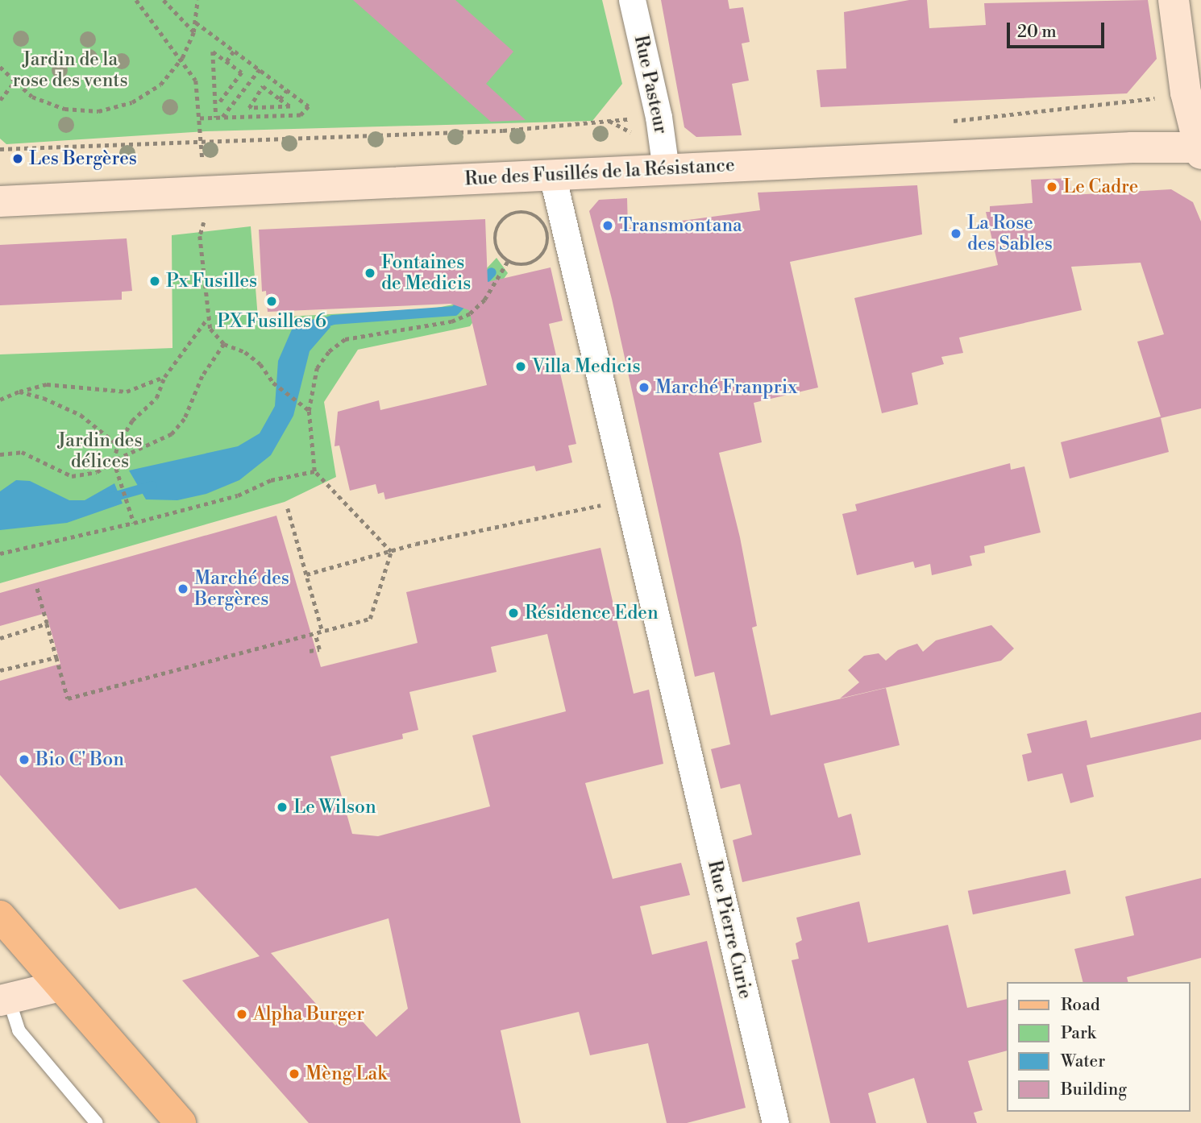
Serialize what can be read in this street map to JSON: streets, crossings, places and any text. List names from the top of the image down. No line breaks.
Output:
{"streets":{"main road":["Rue des Fusillés de la Résistance"],"street":["Rue Pasteur","Rue Pierre Curie"]},"crossings":[["Rue Pasteur","Rue des Fusillés de la Résistance"],["Rue des Fusillés de la Résistance","Rue Pierre Curie"]],"parks":["Jardin de la rose des vents","Jardin des délices"],"places":["Les Bergères","Le Cadre","Transmontana","La Rose des Sables","Fontaines de Medicis","Px Fusilles","PX Fusilles 6","Villa Medicis","Marché Franprix","Marché des Bergères","Résidence Eden","Bio C' Bon","Le Wilson","Alpha Burger","Mèng Lak"],"legend":["Road","Park","Water","Building"],"scale_bar":"20 m"}
